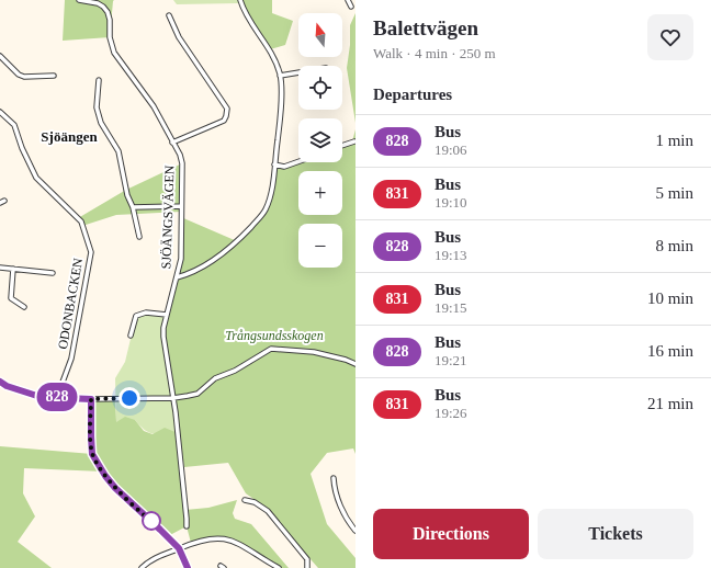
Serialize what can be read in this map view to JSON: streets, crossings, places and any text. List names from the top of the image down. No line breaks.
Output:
{"streets":{"street":["SJÖÄNGSVÄGEN","ODONBACKEN"]},"districts":["Sjöängen"],"parks":["Trångsundsskogen"],"lines":["bus line 828"],"north":"top","page":{"on_map":"828","heading":[["Balettvägen","Walk · 4 min · 250 m"],"Departures"],"map_buttons":["+","−"],"list":[{"mark":"828","name":"Bus","note":"19:06","value":"1 min"},{"mark":"831","name":"Bus","note":"19:10","value":"5 min"},{"mark":"828","name":"Bus","note":"19:13","value":"8 min"},{"mark":"831","name":"Bus","note":"19:15","value":"10 min"},{"mark":"828","name":"Bus","note":"19:21","value":"16 min"},{"mark":"831","name":"Bus","note":"19:26","value":"21 min"}],"buttons":["Directions","Tickets"]}}
